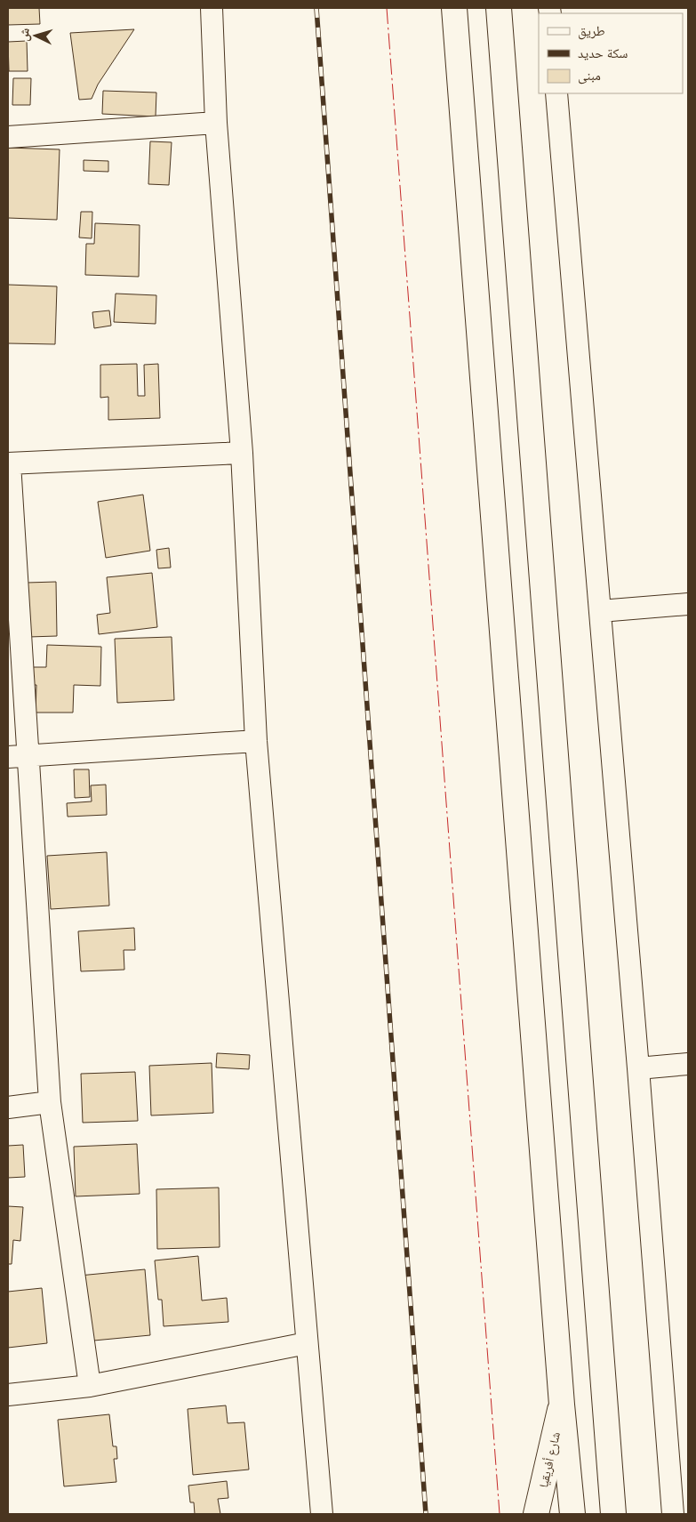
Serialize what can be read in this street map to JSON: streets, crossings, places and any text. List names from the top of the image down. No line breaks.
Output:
{"streets":{"main road":["شارع أفريقيا"]},"legend":["طريق","سكة حديد","مبنى"],"north":"left"}
